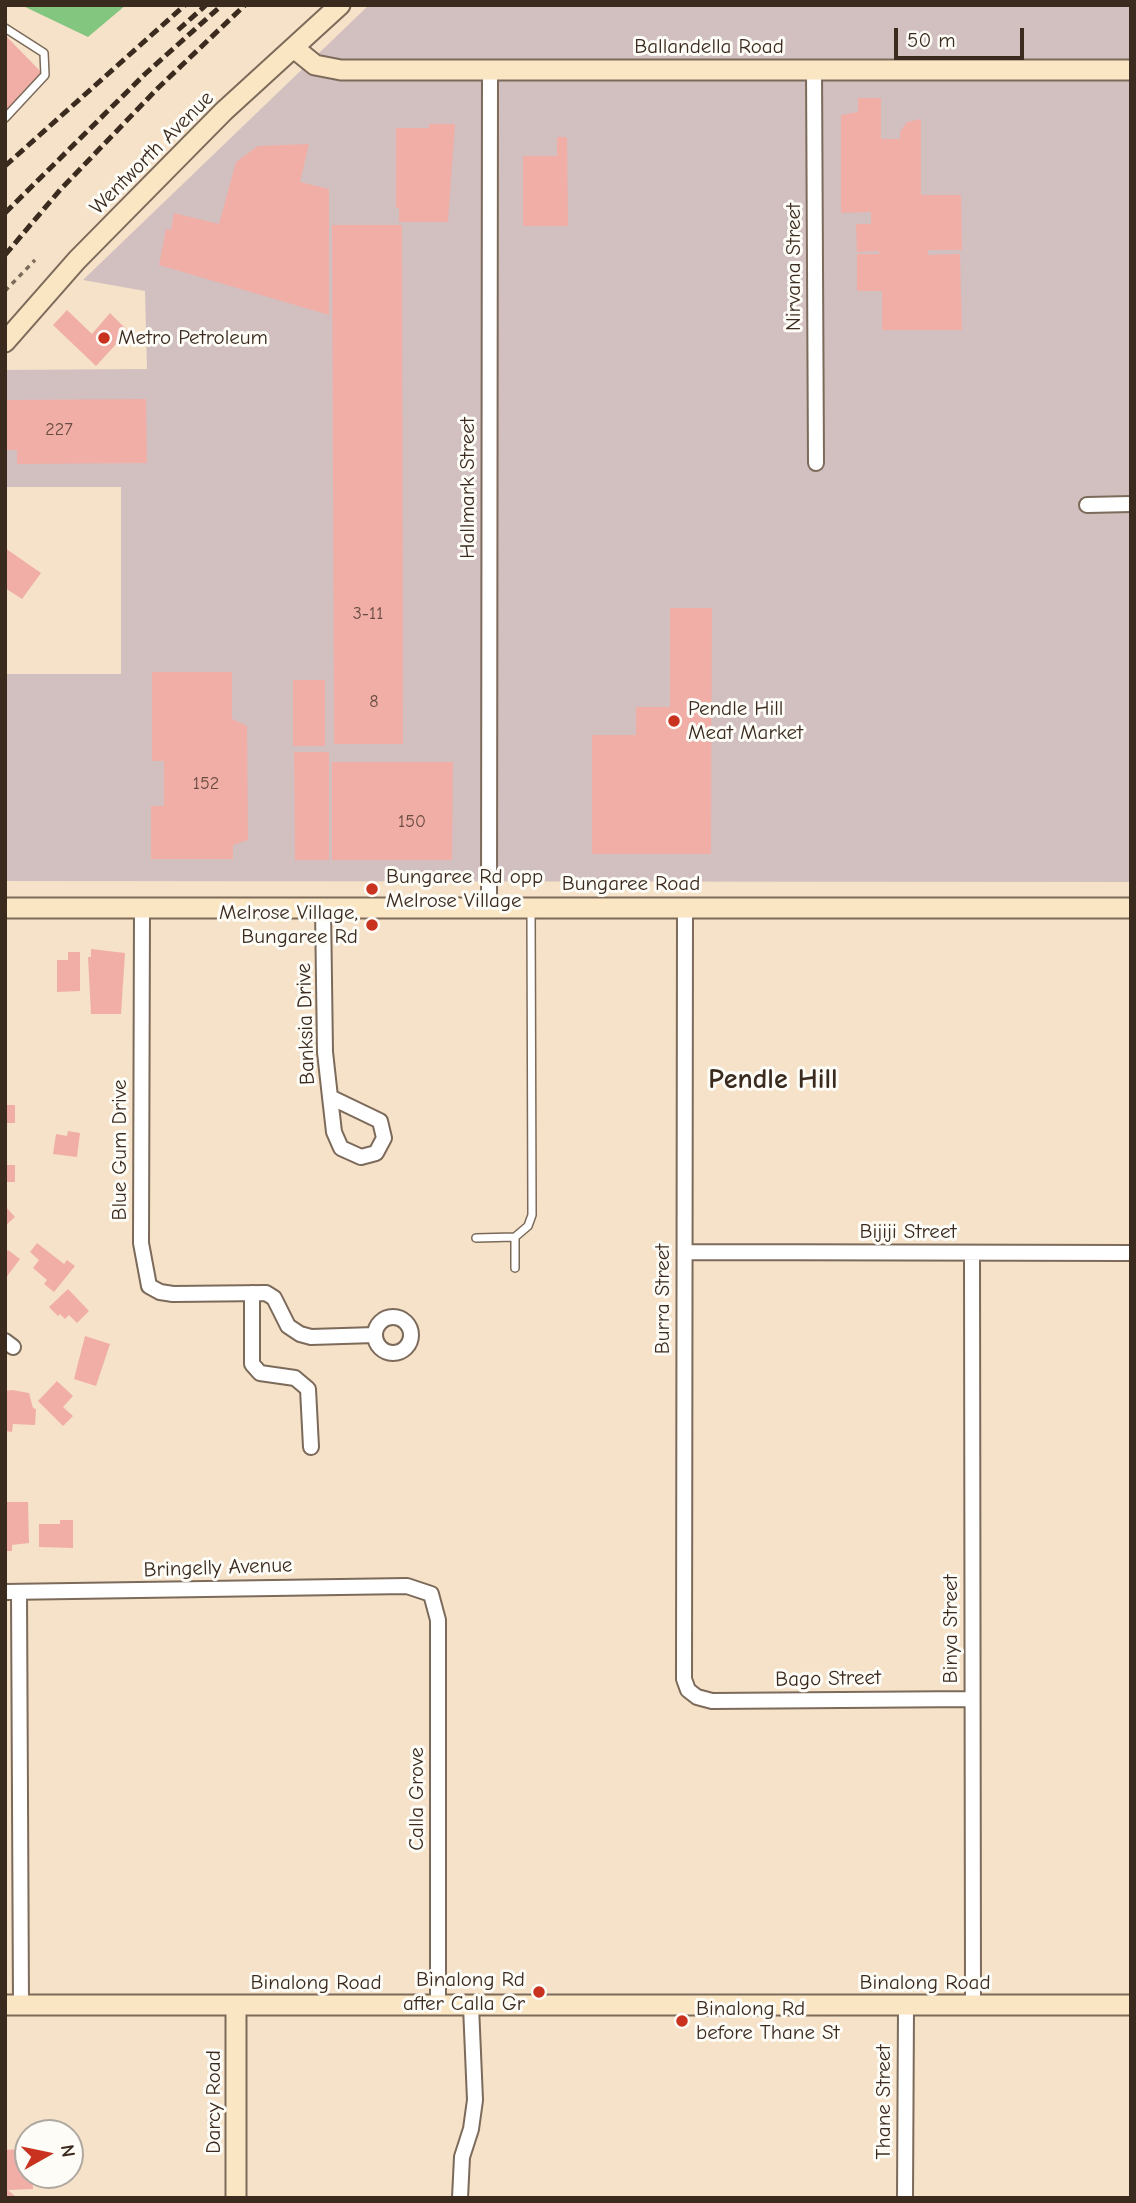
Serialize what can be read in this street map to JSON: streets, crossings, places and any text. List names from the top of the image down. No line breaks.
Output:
{"streets":{"street":["Ballandella Road","Wentworth Avenue","Nirvana Street","Hallmark Street","Bungaree Road","Banksia Drive","Blue Gum Drive","Bijiji Street","Burra Street","Bringelly Avenue","Binya Street","Bago Street","Calla Grove","Binalong Road","Darcy Road","Thane Street"]},"crossings":[["Ballandella Road","Wentworth Avenue"],["Ballandella Road","Nirvana Street"],["Ballandella Road","Hallmark Street"],["Hallmark Street","Bungaree Road"],["Bungaree Road","Banksia Drive"],["Bungaree Road","Blue Gum Drive"],["Bungaree Road","Burra Street"],["Bijiji Street","Burra Street"],["Bijiji Street","Binya Street"],["Burra Street","Bago Street"],["Bringelly Avenue","Calla Grove"],["Binya Street","Bago Street"],["Binya Street","Binalong Road"],["Calla Grove","Binalong Road"],["Binalong Road","Darcy Road"],["Binalong Road","Thane Street"]],"districts":["Pendle Hill"],"places":["Metro Petroleum","Pendle Hill Meat Market","Bungaree Rd opp Melrose Village","Melrose Village, Bungaree Rd","Binalong Rd after Calla Gr","Binalong Rd before Thane St"],"house_numbers":["227","3-11","8","152","150"],"scale_bar":"50 m","north":"right"}
